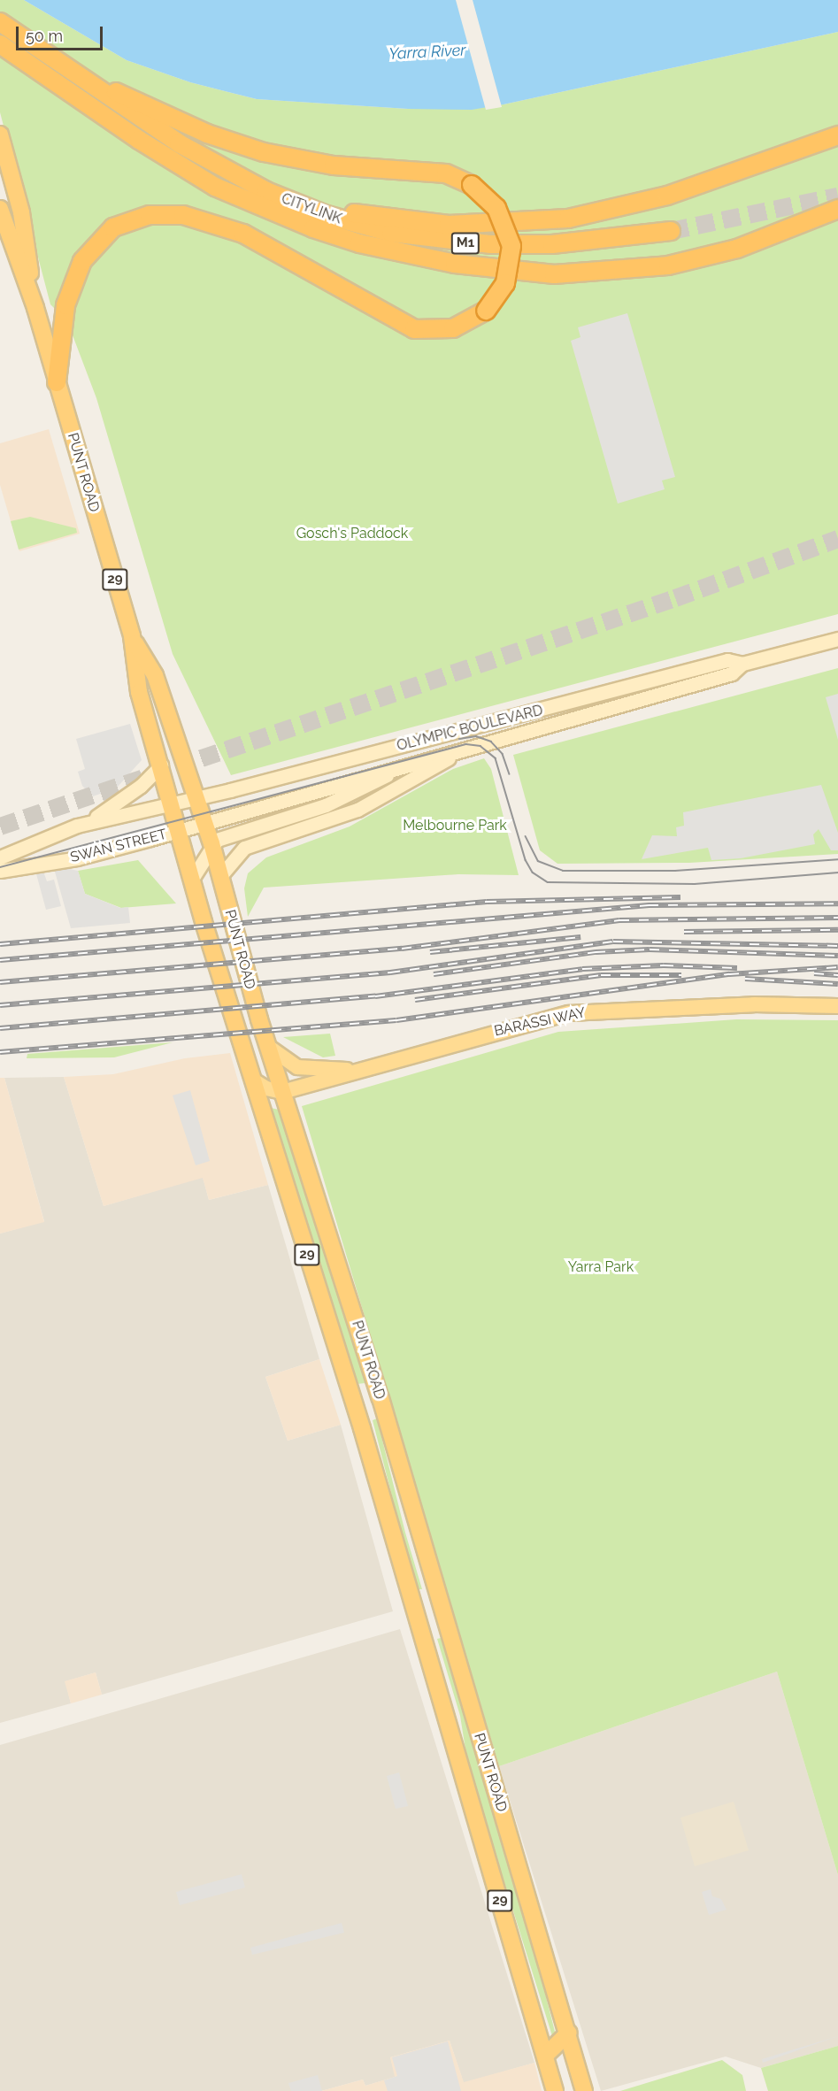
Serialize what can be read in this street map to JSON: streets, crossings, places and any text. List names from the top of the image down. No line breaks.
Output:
{"streets":{"highway":["CITYLINK","M1","PUNT ROAD","29"],"main road":["OLYMPIC BOULEVARD","SWAN STREET","BARASSI WAY"]},"crossings":[["PUNT ROAD","OLYMPIC BOULEVARD"],["PUNT ROAD","SWAN STREET"],["PUNT ROAD","BARASSI WAY"],["OLYMPIC BOULEVARD","SWAN STREET"]],"water":["Yarra River"],"parks":["Gosch's Paddock","Melbourne Park","Yarra Park"],"scale_bar":"50 m"}
